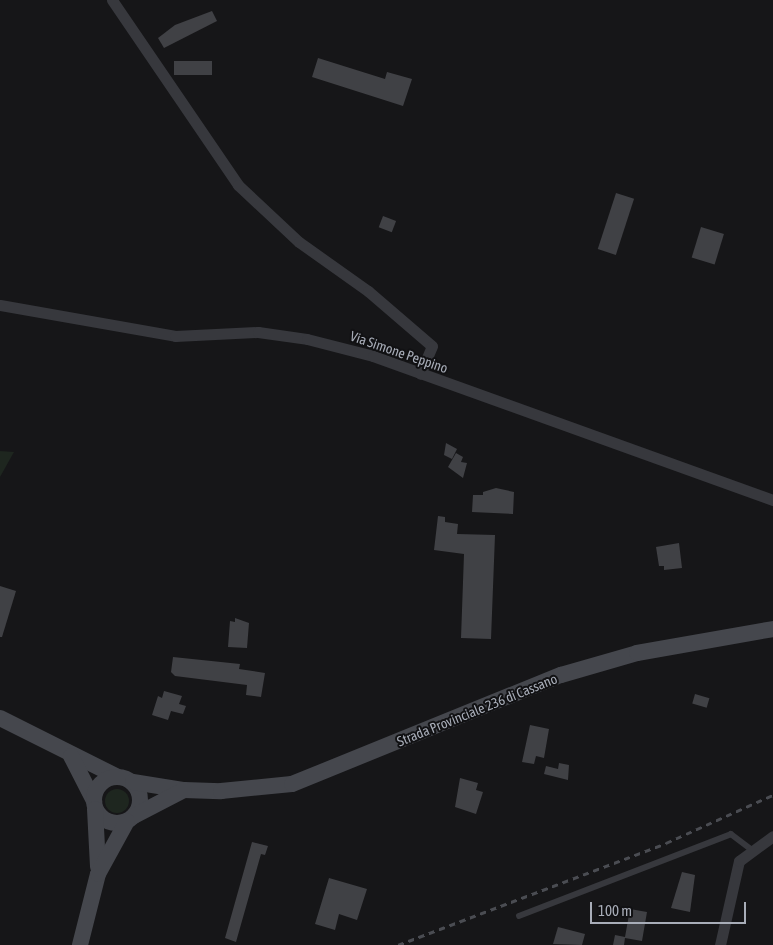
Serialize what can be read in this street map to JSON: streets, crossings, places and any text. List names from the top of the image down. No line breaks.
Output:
{"streets":{"main road":["Strada Provinciale 236 di Cassano"],"street":["Via Simone Peppino"]},"scale_bar":"100 m"}
